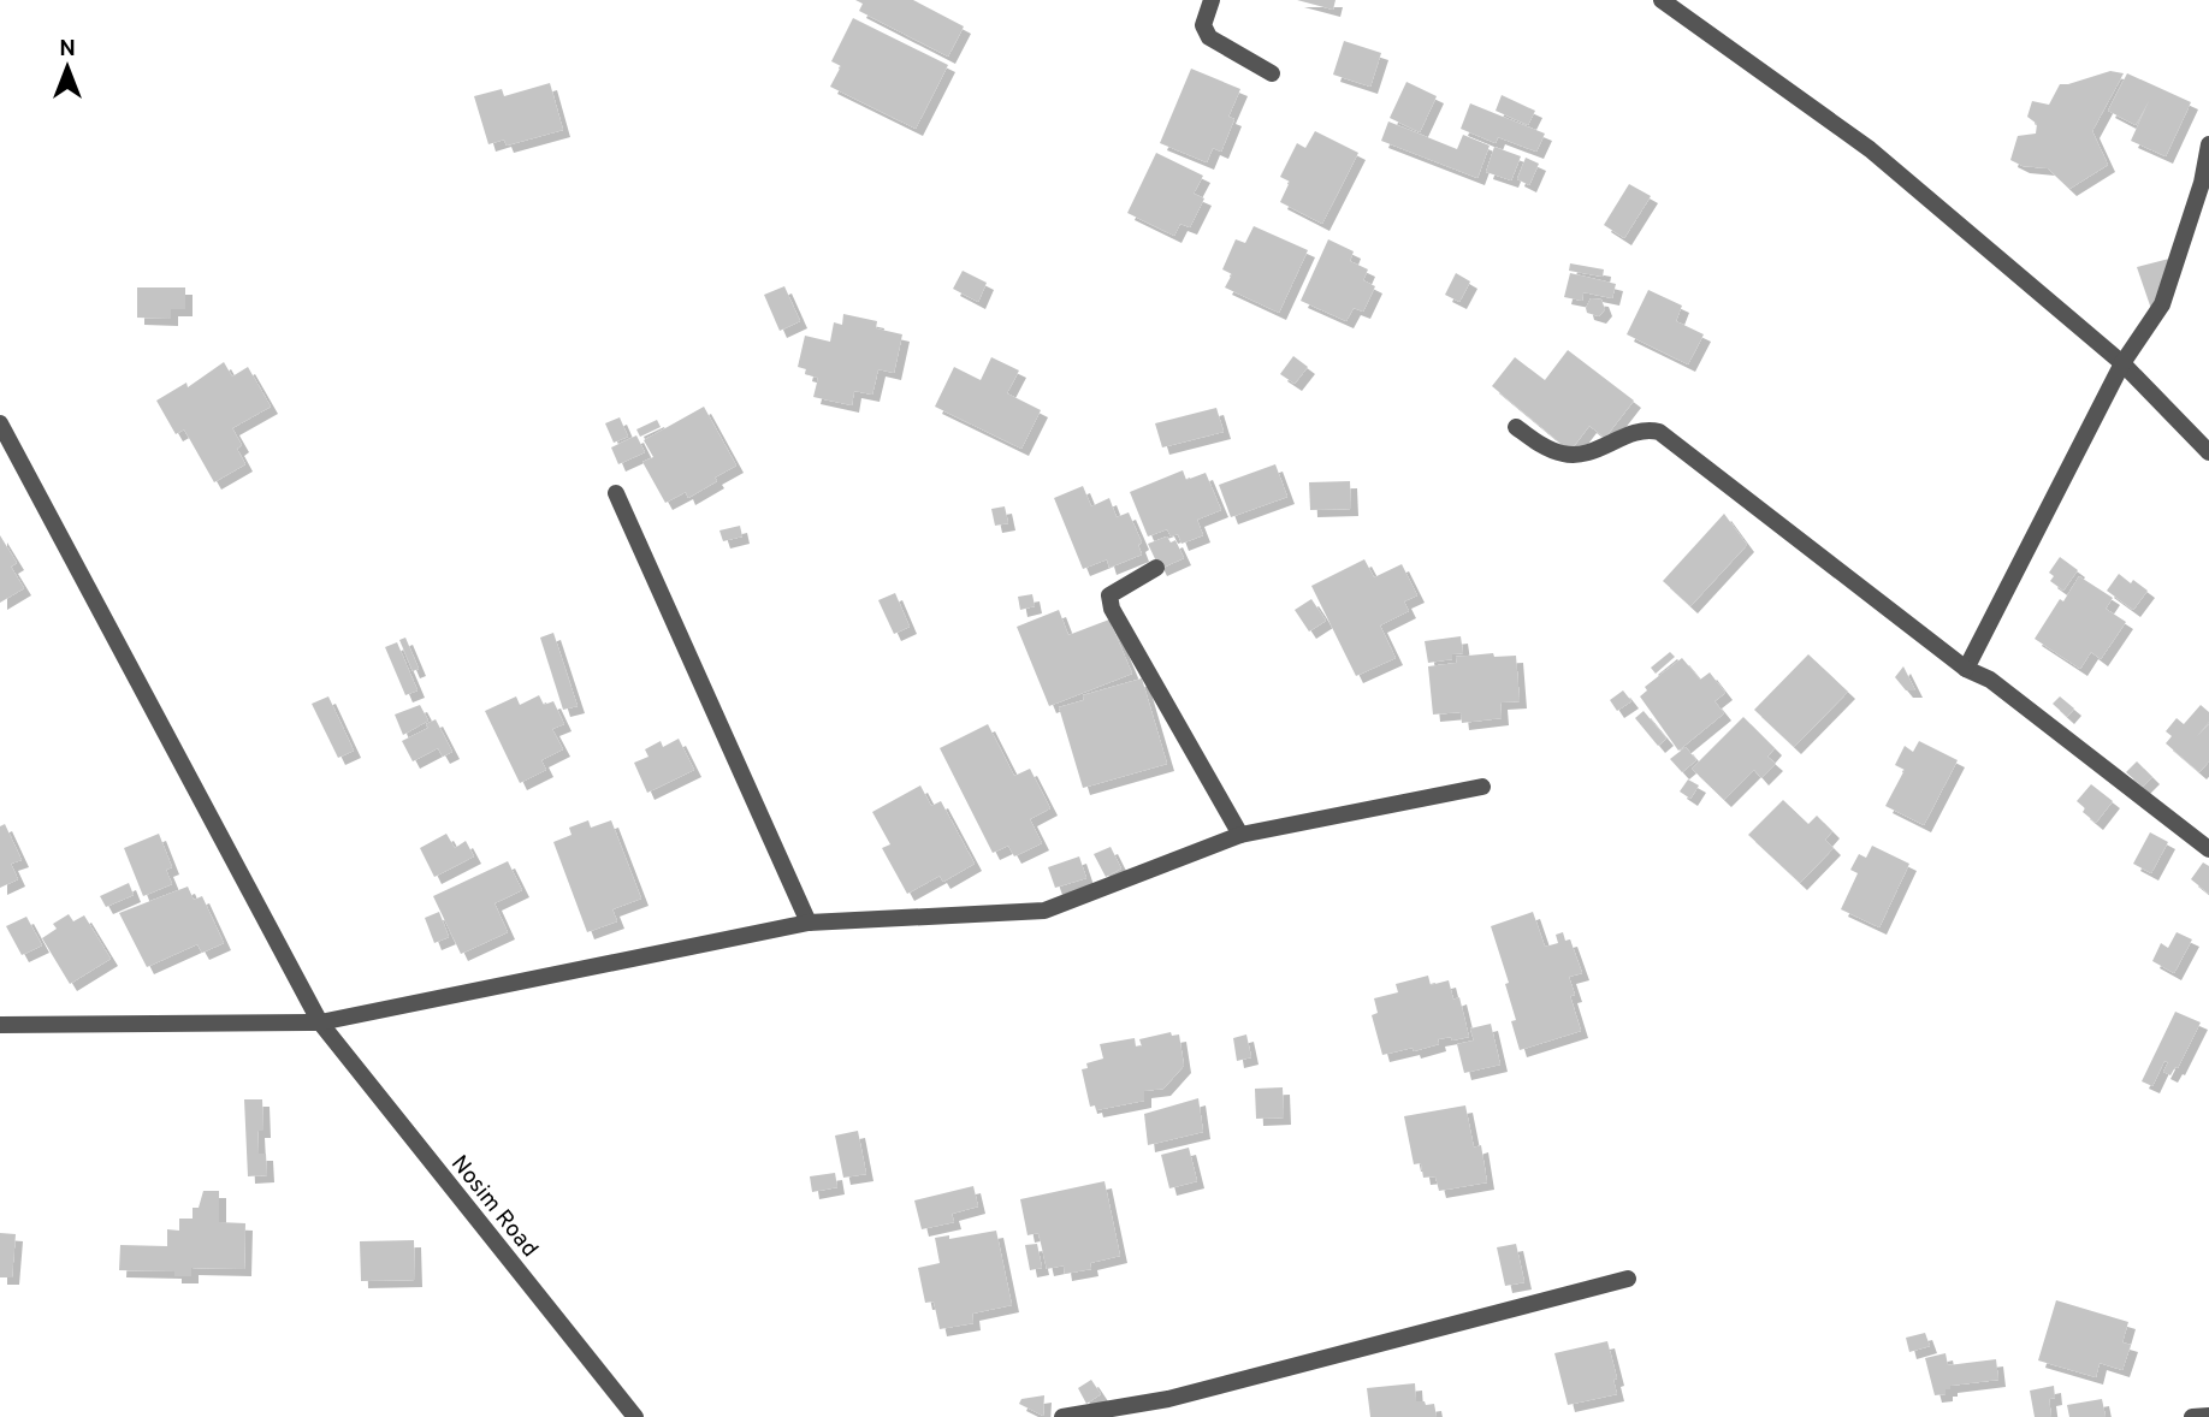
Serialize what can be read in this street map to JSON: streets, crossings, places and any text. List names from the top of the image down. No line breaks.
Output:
{"streets":{"street":["Nosim Road"]},"north":"top"}
